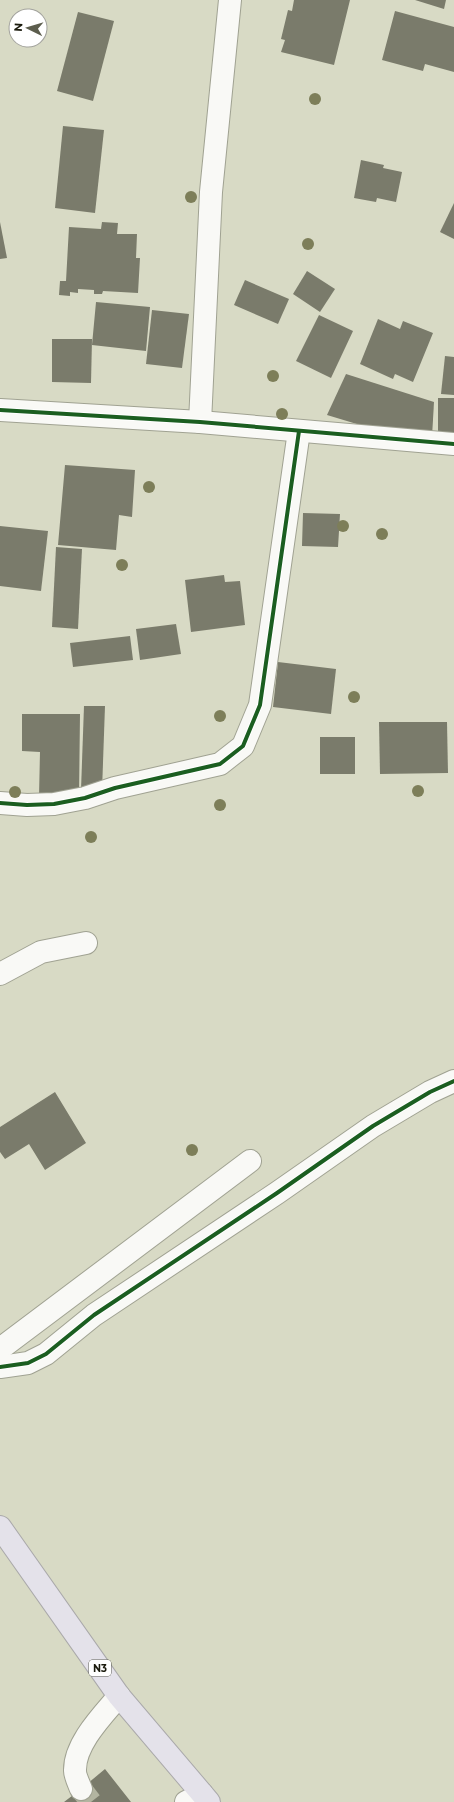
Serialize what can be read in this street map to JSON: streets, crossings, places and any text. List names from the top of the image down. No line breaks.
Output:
{"streets":{"highway":["N3"]},"north":"left"}
